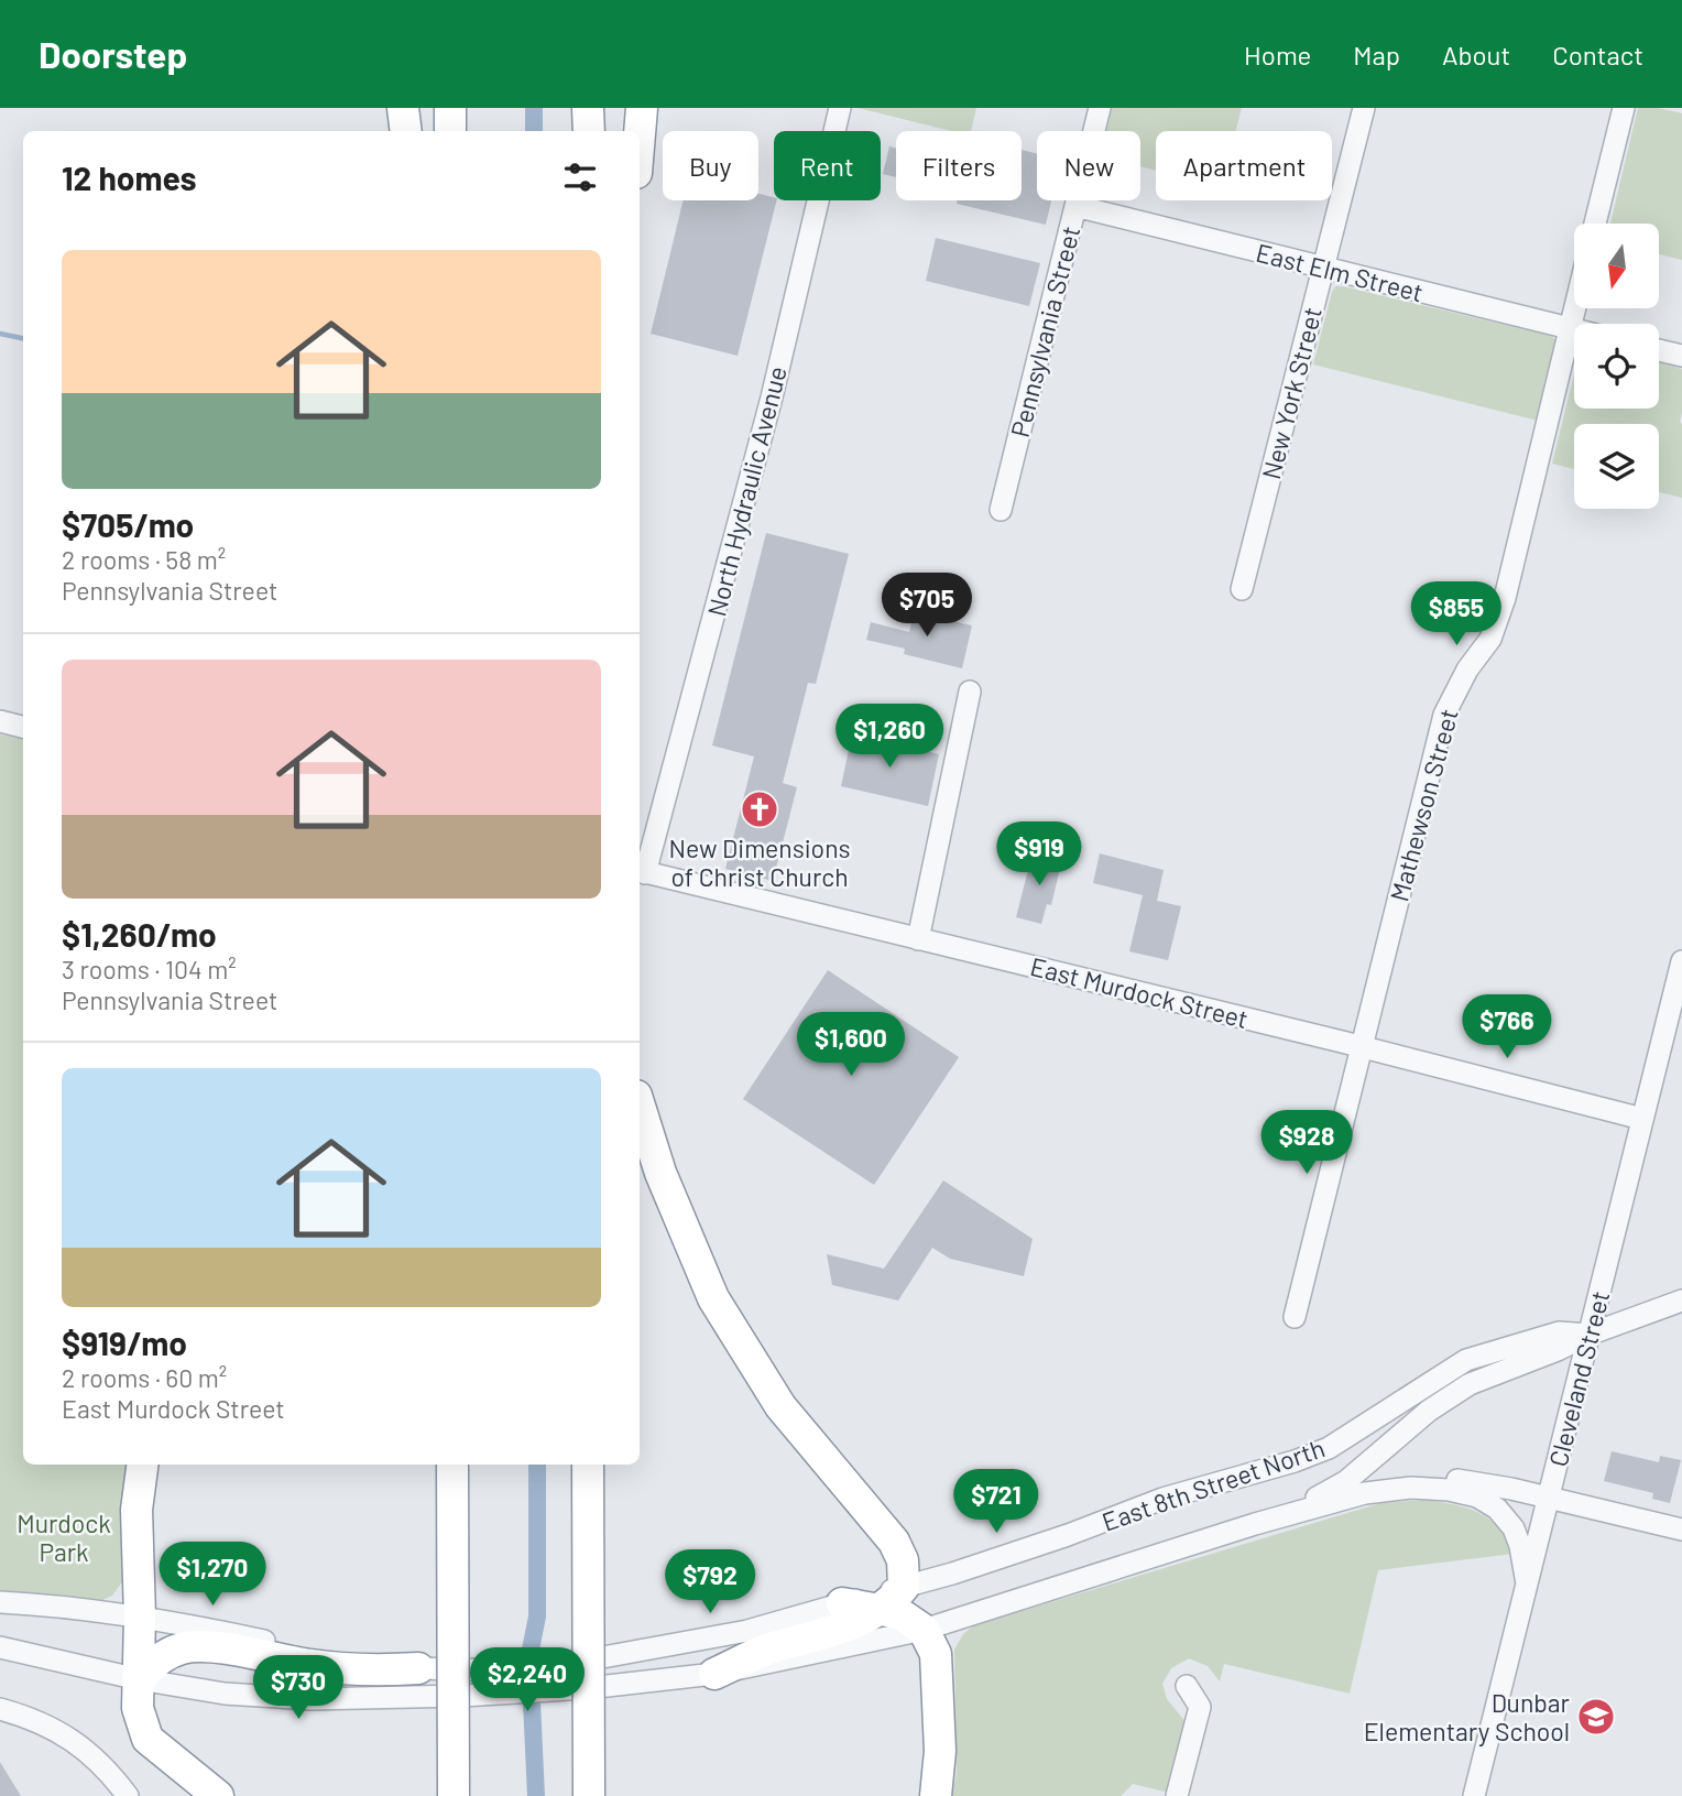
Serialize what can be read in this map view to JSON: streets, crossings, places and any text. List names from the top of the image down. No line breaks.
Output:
{"streets":{"street":["East Elm Street","Pennsylvania Street","New York Street","North Hydraulic Avenue","Mathewson Street","East Murdock Street","Cleveland Street","East 8th Street North"]},"crossings":[["East Elm Street","Pennsylvania Street"],["East Elm Street","New York Street"],["East Elm Street","Mathewson Street"],["North Hydraulic Avenue","East Murdock Street"],["Mathewson Street","East Murdock Street"],["East Murdock Street","Cleveland Street"],["Cleveland Street","East 8th Street North"]],"parks":["Murdock Park"],"places":{"church":["New Dimensions of Christ Church"],"school or university":["Dunbar Elementary School"]},"north":"bottom","page":{"header":"Doorstep","nav":["Home","Map","About","Contact"],"chip":["Buy","Rent","Filters","New","Apartment"],"heading":"12 homes","list":[{"name":"$705/mo","note":"2 rooms · 58 m² · Pennsylvania Street"},{"name":"$1,260/mo","note":"3 rooms · 104 m² · Pennsylvania Street"},{"name":"$919/mo","note":"2 rooms · 60 m² · East Murdock Street"}],"price":["$705","$855","$1,260","$919","$766","$1,600","$928","$721","$1,270","$792","$2,240","$730"]}}
